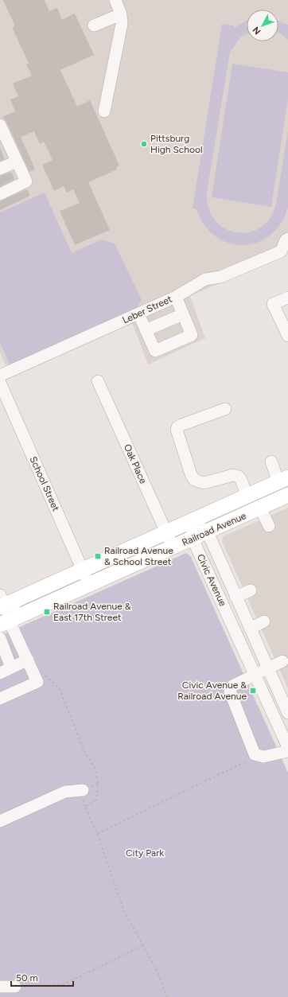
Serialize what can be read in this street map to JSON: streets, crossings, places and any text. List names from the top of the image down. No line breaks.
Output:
{"streets":{"main road":["Railroad Avenue"],"street":["Leber Street","Oak Place","School Street","Civic Avenue"]},"crossings":[["Oak Place","Railroad Avenue"],["School Street","Railroad Avenue"],["Railroad Avenue","Civic Avenue"]],"parks":["City Park"],"places":{"other":["Pittsburg High School"],"transit":["Railroad Avenue & School Street","Railroad Avenue & East 17th Street","Civic Avenue & Railroad Avenue"]},"scale_bar":"50 m","north":"bottom left"}
